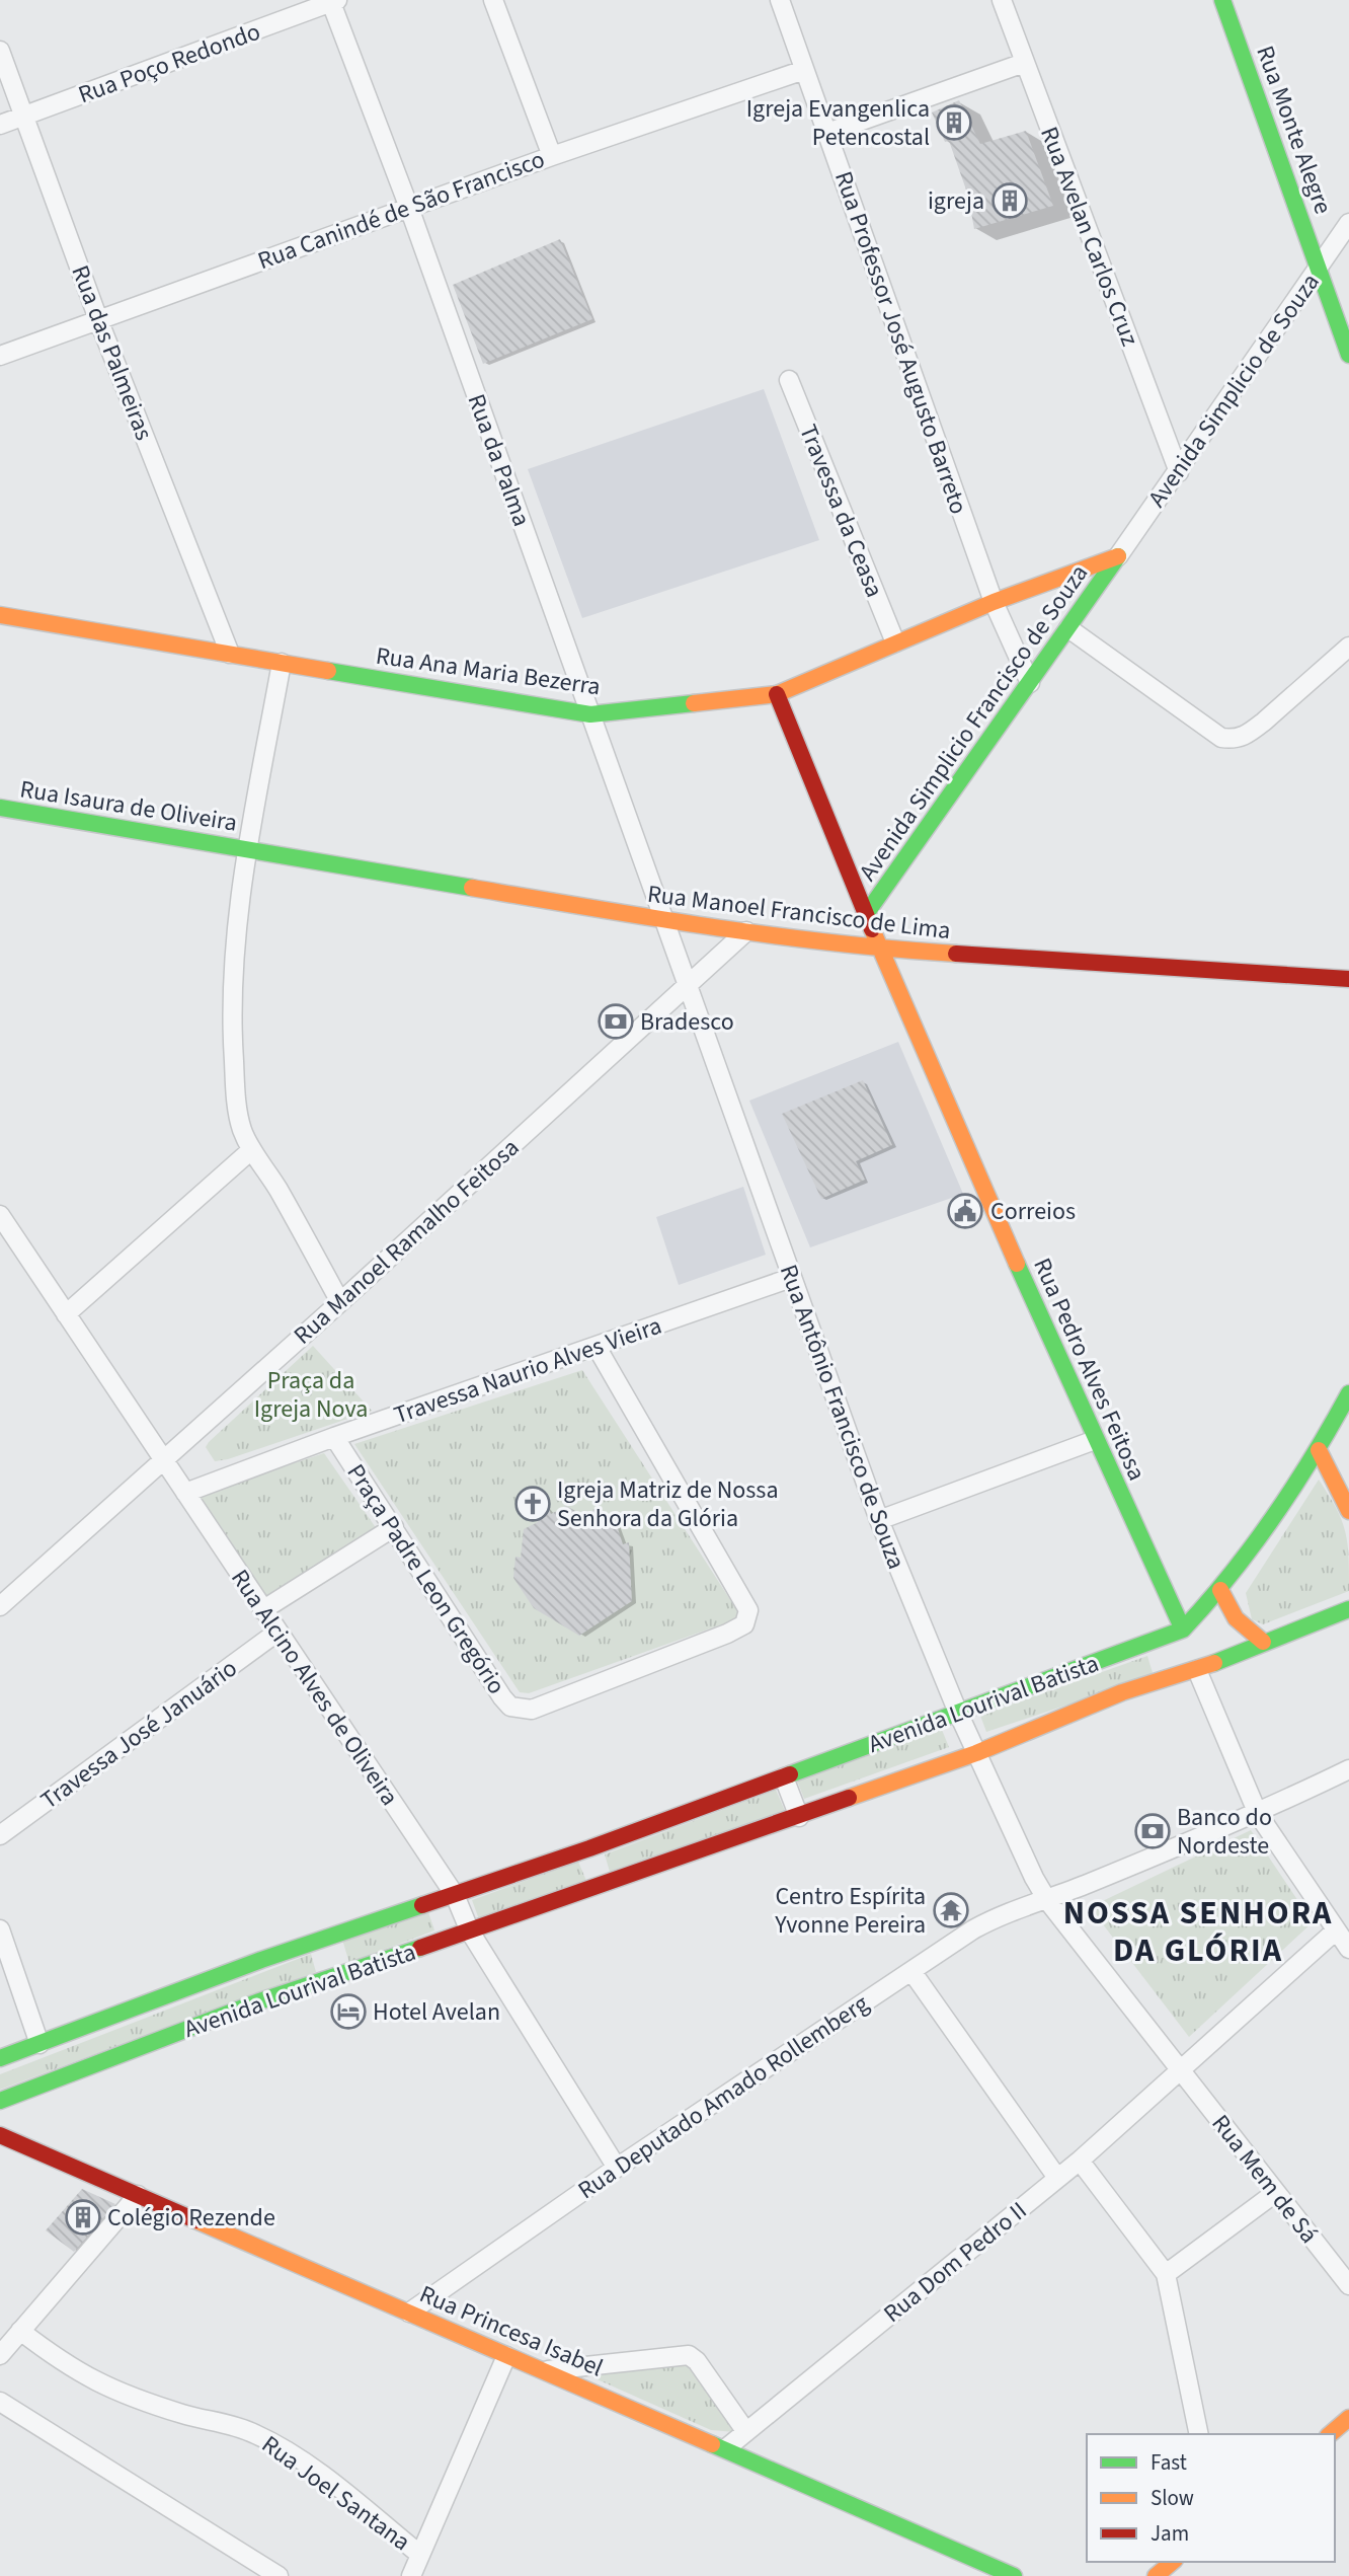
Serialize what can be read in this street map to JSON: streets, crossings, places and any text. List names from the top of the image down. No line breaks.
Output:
{"streets":{"main road":["Rua Monte Alegre","Rua Ana Maria Bezerra","Avenida Simplicio Francisco de Souza","Rua Isaura de Oliveira","Rua Manoel Francisco de Lima","Rua Pedro Alves Feitosa","Avenida Lourival Batista","Rua Princesa Isabel"],"street":["Rua Poço Redondo","Rua Canindé de São Francisco","Rua Avelan Carlos Cruz","Rua Professor José Augusto Barreto","Rua das Palmeiras","Avenida Simplicio de Souza","Rua da Palma","Travessa da Ceasa","Rua Manoel Ramalho Feitosa","Travessa Naurio Alves Vieira","Rua Antônio Francisco de Souza","Praça Padre Leon Gregório","Rua Alcino Alves de Oliveira","Travessa José Januário","Rua Deputado Amado Rollemberg","Rua Mem de Sá","Rua Dom Pedro II","Rua Joel Santana"]},"crossings":[["Rua Poço Redondo","Rua das Palmeiras"],["Rua Poço Redondo","Rua da Palma"],["Rua Monte Alegre","Avenida Simplicio de Souza"],["Rua Canindé de São Francisco","Rua Professor José Augusto Barreto"],["Rua Canindé de São Francisco","Rua das Palmeiras"],["Rua Canindé de São Francisco","Rua da Palma"],["Rua Avelan Carlos Cruz","Avenida Simplicio de Souza"],["Rua Professor José Augusto Barreto","Rua Ana Maria Bezerra"],["Rua Professor José Augusto Barreto","Avenida Simplicio Francisco de Souza"],["Rua das Palmeiras","Rua Ana Maria Bezerra"],["Avenida Simplicio de Souza","Rua Ana Maria Bezerra"],["Avenida Simplicio de Souza","Avenida Simplicio Francisco de Souza"],["Rua da Palma","Rua Ana Maria Bezerra"],["Rua da Palma","Rua Manoel Francisco de Lima"],["Rua da Palma","Rua Antônio Francisco de Souza"],["Travessa da Ceasa","Rua Ana Maria Bezerra"],["Rua Ana Maria Bezerra","Avenida Simplicio Francisco de Souza"],["Rua Ana Maria Bezerra","Rua Pedro Alves Feitosa"],["Avenida Simplicio Francisco de Souza","Rua Pedro Alves Feitosa"],["Rua Isaura de Oliveira","Rua Manoel Francisco de Lima"],["Rua Manoel Francisco de Lima","Rua Manoel Ramalho Feitosa"],["Rua Manoel Francisco de Lima","Rua Pedro Alves Feitosa"],["Rua Manoel Francisco de Lima","Rua Antônio Francisco de Souza"],["Rua Manoel Ramalho Feitosa","Rua Antônio Francisco de Souza"],["Rua Manoel Ramalho Feitosa","Rua Alcino Alves de Oliveira"],["Rua Pedro Alves Feitosa","Avenida Lourival Batista"],["Travessa Naurio Alves Vieira","Rua Antônio Francisco de Souza"],["Travessa Naurio Alves Vieira","Praça Padre Leon Gregório"],["Travessa Naurio Alves Vieira","Rua Alcino Alves de Oliveira"],["Rua Antônio Francisco de Souza","Avenida Lourival Batista"],["Rua Antônio Francisco de Souza","Rua Deputado Amado Rollemberg"],["Rua Antônio Francisco de Souza","Rua Mem de Sá"],["Rua Alcino Alves de Oliveira","Avenida Lourival Batista"],["Rua Alcino Alves de Oliveira","Travessa José Januário"],["Rua Alcino Alves de Oliveira","Rua Deputado Amado Rollemberg"],["Rua Deputado Amado Rollemberg","Rua Mem de Sá"],["Rua Deputado Amado Rollemberg","Rua Princesa Isabel"],["Rua Mem de Sá","Rua Dom Pedro II"],["Rua Dom Pedro II","Rua Princesa Isabel"]],"districts":["NOSSA SENHORA DA GLÓRIA"],"parks":["Praça da Igreja Nova"],"places":{"building":["Igreja Evangenlica Petencostal","igreja","Colégio Rezende"],"bank":["Bradesco","Banco do Nordeste"],"public building":["Correios"],"church":["Igreja Matriz de Nossa Senhora da Glória"],"temple":["Centro Espírita Yvonne Pereira"],"hotel":["Hotel Avelan"]},"legend":["Fast","Slow","Jam"]}
